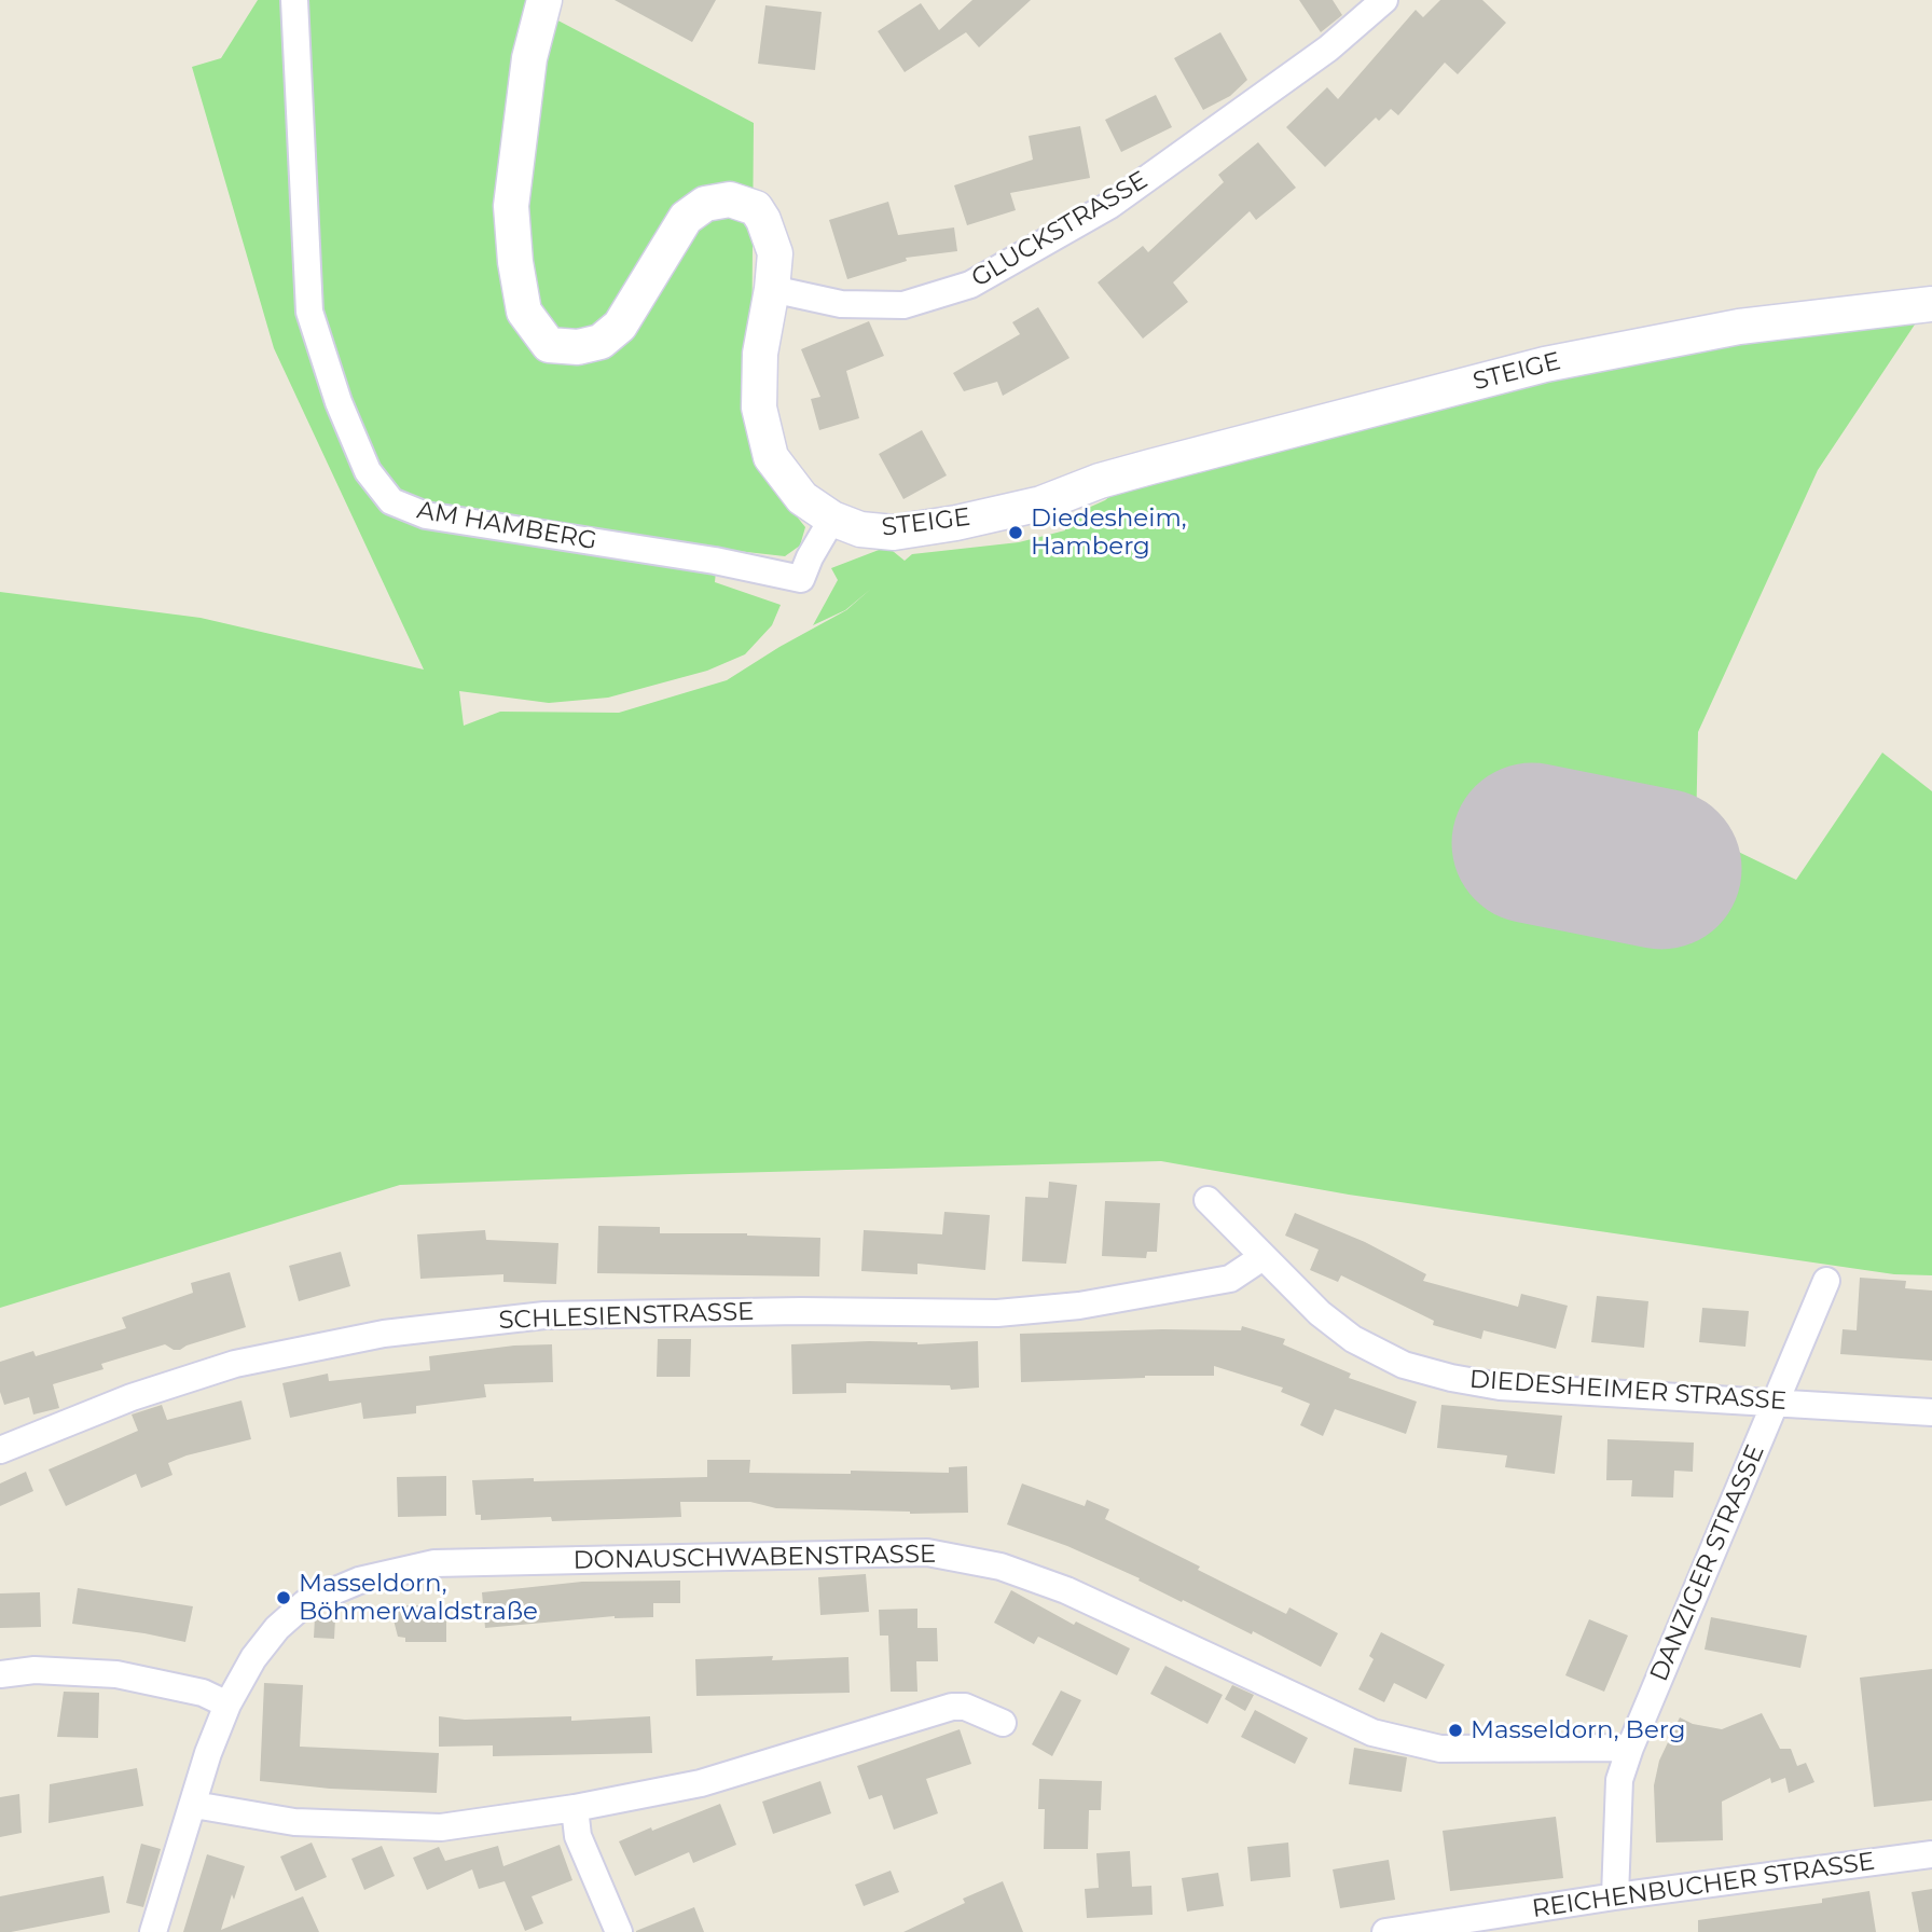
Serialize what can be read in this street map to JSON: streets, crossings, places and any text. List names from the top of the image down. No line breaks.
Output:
{"streets":{"street":["GLUCKSTRASSE","STEIGE","AM HAMBERG","SCHLESIENSTRASSE","DIEDESHEIMER STRASSE","DONAUSCHWABENSTRASSE","DANZIGER STRASSE","REICHENBUCHER STRASSE"]},"crossings":[["GLUCKSTRASSE","STEIGE"],["STEIGE","AM HAMBERG"],["SCHLESIENSTRASSE","DIEDESHEIMER STRASSE"],["DIEDESHEIMER STRASSE","DANZIGER STRASSE"],["DONAUSCHWABENSTRASSE","DANZIGER STRASSE"],["DANZIGER STRASSE","REICHENBUCHER STRASSE"]],"places":["Diedesheim, Hamberg","Masseldorn, Böhmerwaldstraße","Masseldorn, Berg"]}
